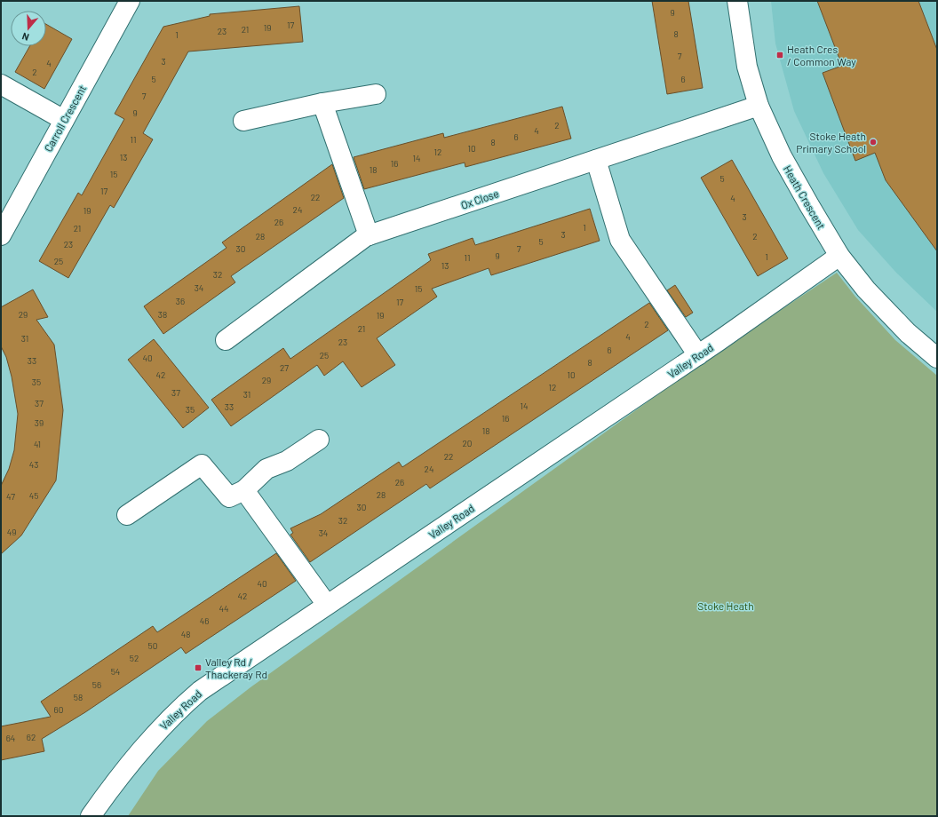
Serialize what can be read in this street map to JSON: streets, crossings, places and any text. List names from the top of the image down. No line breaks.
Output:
{"streets":{"street":["Carroll Crescent","Heath Crescent","Ox Close","Valley Road"]},"crossings":[["Heath Crescent","Ox Close"],["Heath Crescent","Valley Road"]],"parks":["Stoke Heath"],"places":{"transit":["Heath Cres / Common Way","Valley Rd / Thackeray Rd"],"other":["Stoke Heath Primary School"]},"house_numbers":["9","17","19","21","23","8","1","7","3","4","2","5","6","7","9","2","4","6","11","8","10","12","13","14","16","18","15","5","17","22","4","24","19","3","26","1","21","3","28","2","5","23","30","7","9","1","11","25","13","32","34","15","36","17","29","38","19","2","21","4","31","23","6","25","40","33","8","27","42","10","29","35","12","37","31","37","14","33","35","16","39","18","20","41","22","43","24","26","28","45","47","30","32","49","34","40","42","44","46","48","50","52","54","56","58","60","62","64"],"north":"bottom"}
